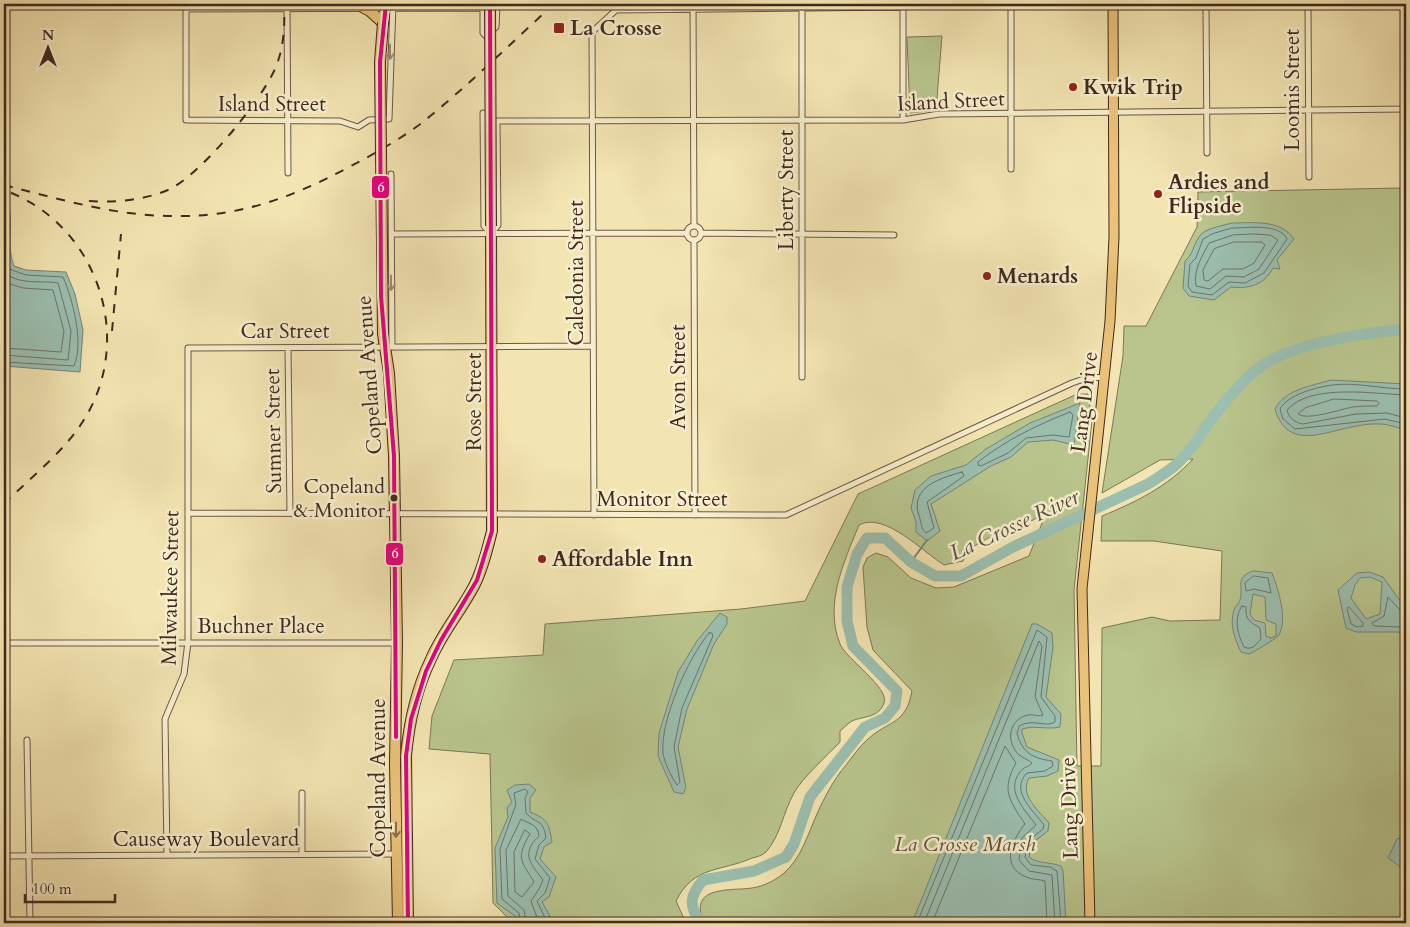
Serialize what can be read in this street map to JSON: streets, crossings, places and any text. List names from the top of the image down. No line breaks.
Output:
{"streets":{"highway":["Copeland Avenue","Rose Street"],"main road":["Lang Drive"],"street":["Loomis Street","Island Street","Liberty Street","Caledonia Street","Car Street","Avon Street","Sumner Street","Monitor Street","Milwaukee Street","Buchner Place","Causeway Boulevard"]},"crossings":[["Loomis Street","Island Street"],["Island Street","Liberty Street"],["Island Street","Caledonia Street"],["Island Street","Copeland Avenue"],["Island Street","Rose Street"],["Island Street","Lang Drive"],["Caledonia Street","Car Street"],["Caledonia Street","Monitor Street"],["Car Street","Copeland Avenue"],["Car Street","Rose Street"],["Car Street","Sumner Street"],["Car Street","Milwaukee Street"],["Copeland Avenue","Rose Street"],["Copeland Avenue","Monitor Street"],["Copeland Avenue","Buchner Place"],["Copeland Avenue","Causeway Boulevard"],["Avon Street","Monitor Street"],["Rose Street","Monitor Street"],["Lang Drive","Monitor Street"],["Sumner Street","Monitor Street"],["Monitor Street","Milwaukee Street"],["Milwaukee Street","Buchner Place"],["Milwaukee Street","Causeway Boulevard"]],"water":["La Crosse River"],"parks":["La Crosse Marsh"],"places":{"transit":["La Crosse"],"other":["Kwik Trip","Ardies and Flipside","Menards","Copeland & Monitor","Affordable Inn"]},"lines":["transit line 6"],"scale_bar":"100 m","north":"top"}
